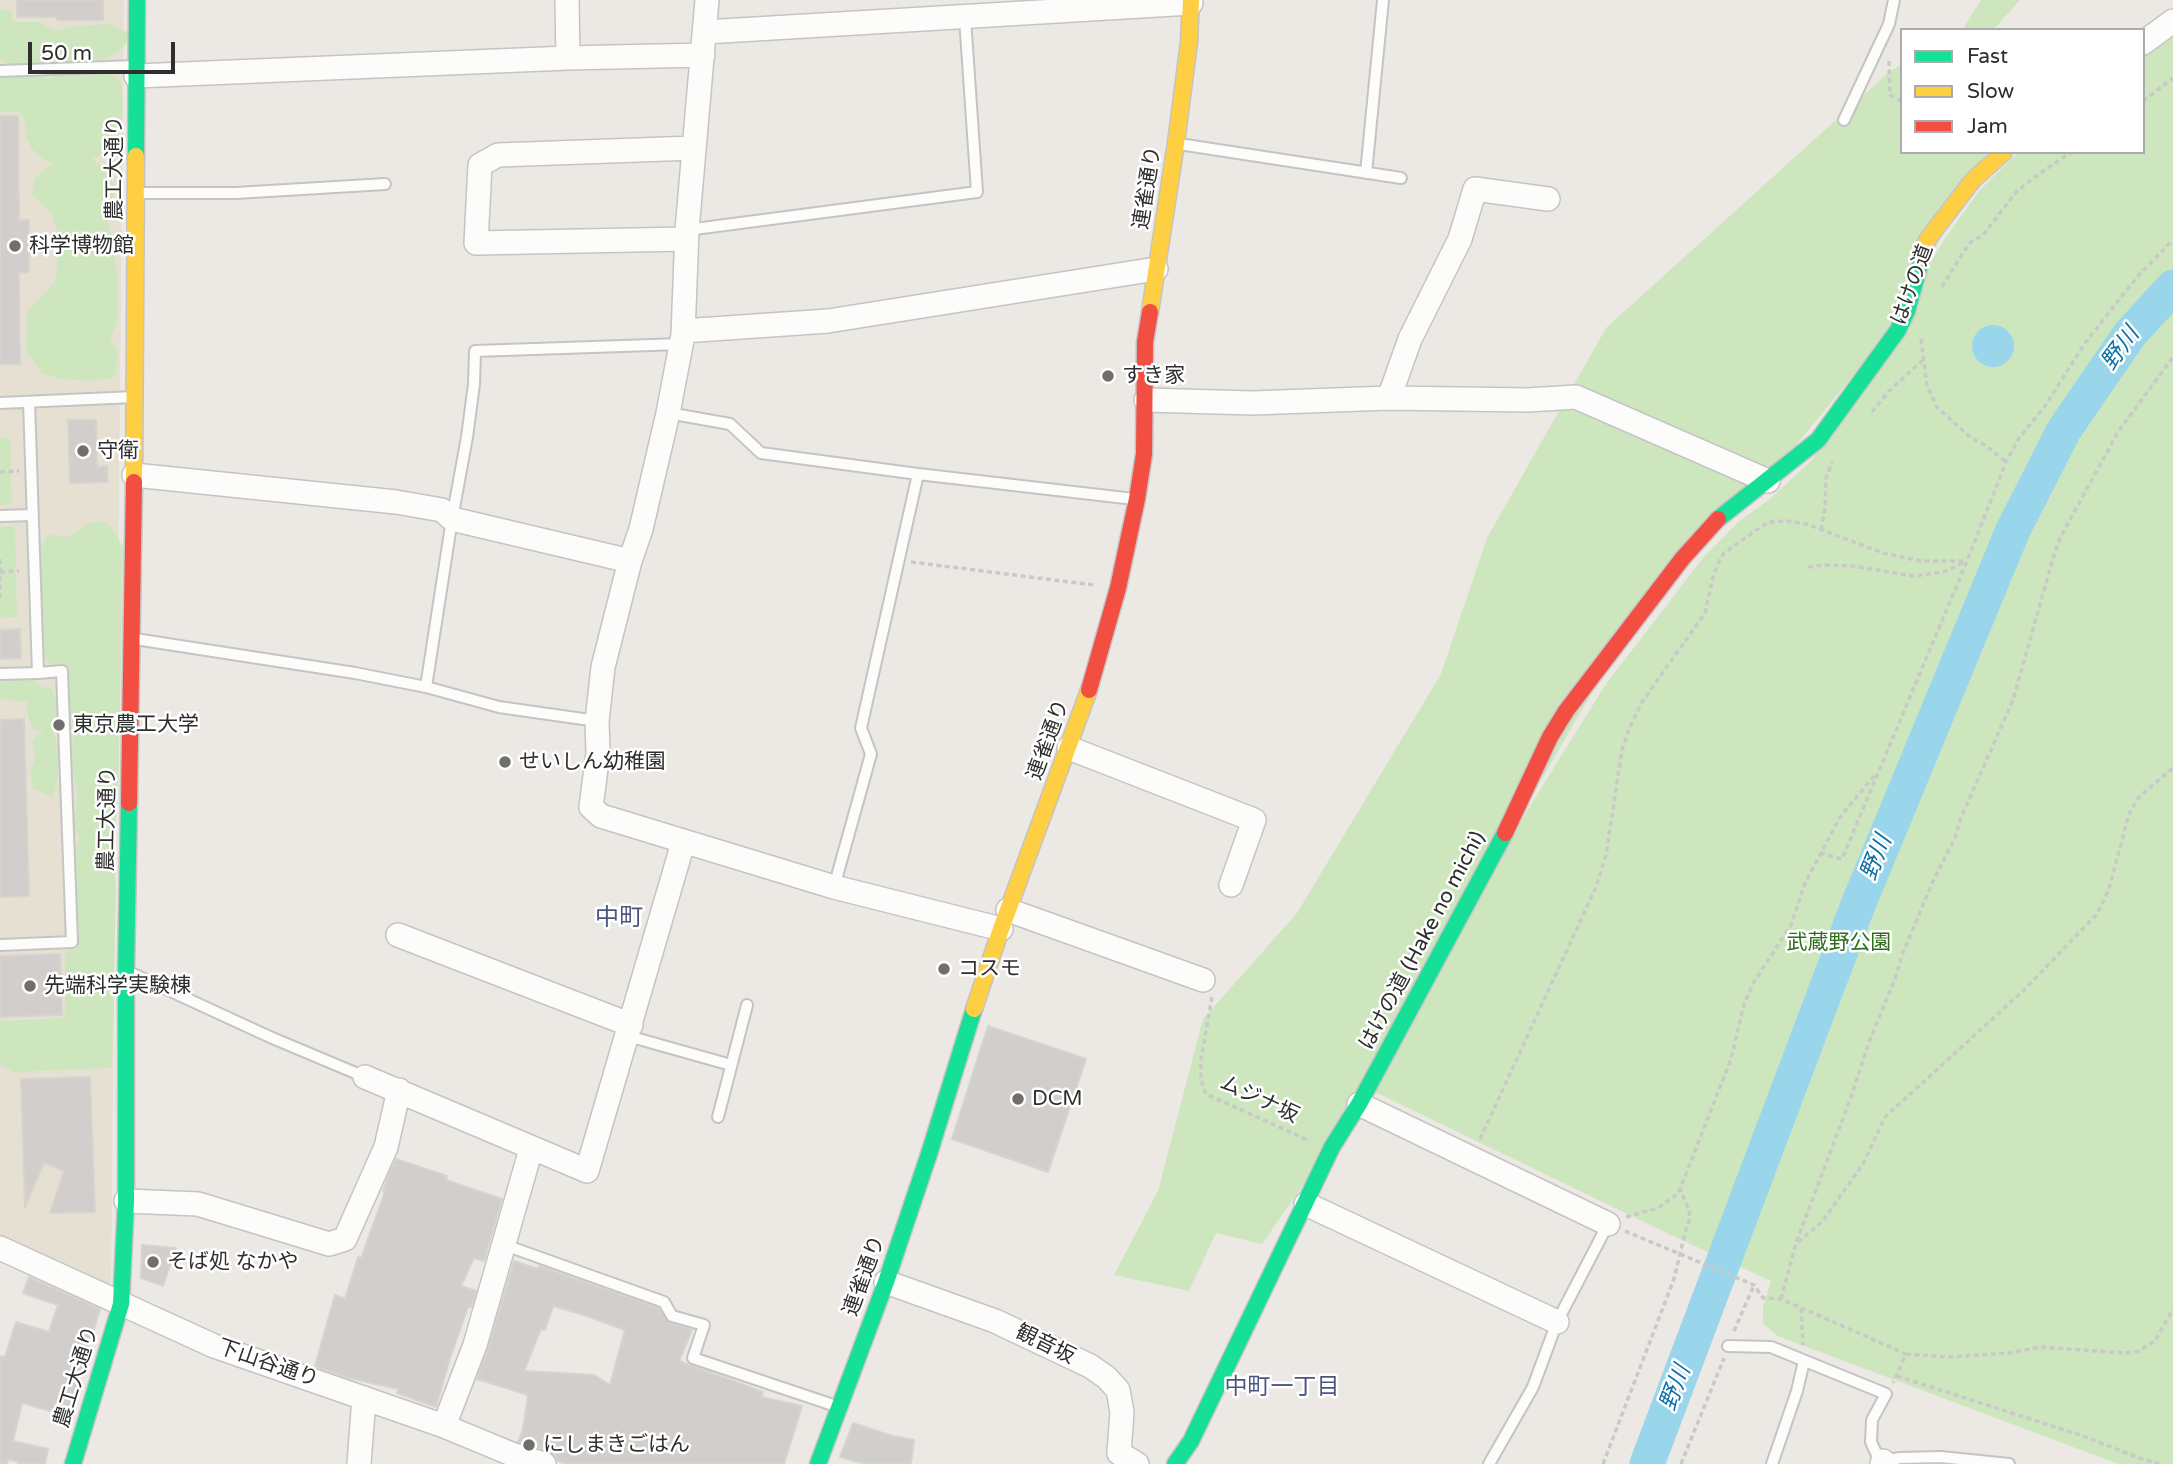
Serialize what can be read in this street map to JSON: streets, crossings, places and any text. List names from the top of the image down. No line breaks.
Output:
{"streets":{"street":["農工大通り","連雀通り","はけの道","はけの道 (Hake no michi)","観音坂","下山谷通り"],"path":["ムジナ坂"]},"crossings":[["農工大通り","下山谷通り"],["連雀通り","観音坂"],["はけの道","はけの道 (Hake no michi)"],["はけの道 (Hake no michi)","ムジナ坂"]],"districts":["中町","中町一丁目"],"water":["野川"],"parks":["武蔵野公園"],"places":["科学博物館","すき家","守衛","東京農工大学","せいしん幼稚園","コスモ","先端科学実験棟","DCM","そば処 なかや","にしまきごはん"],"legend":["Fast","Slow","Jam"],"scale_bar":"50 m"}
